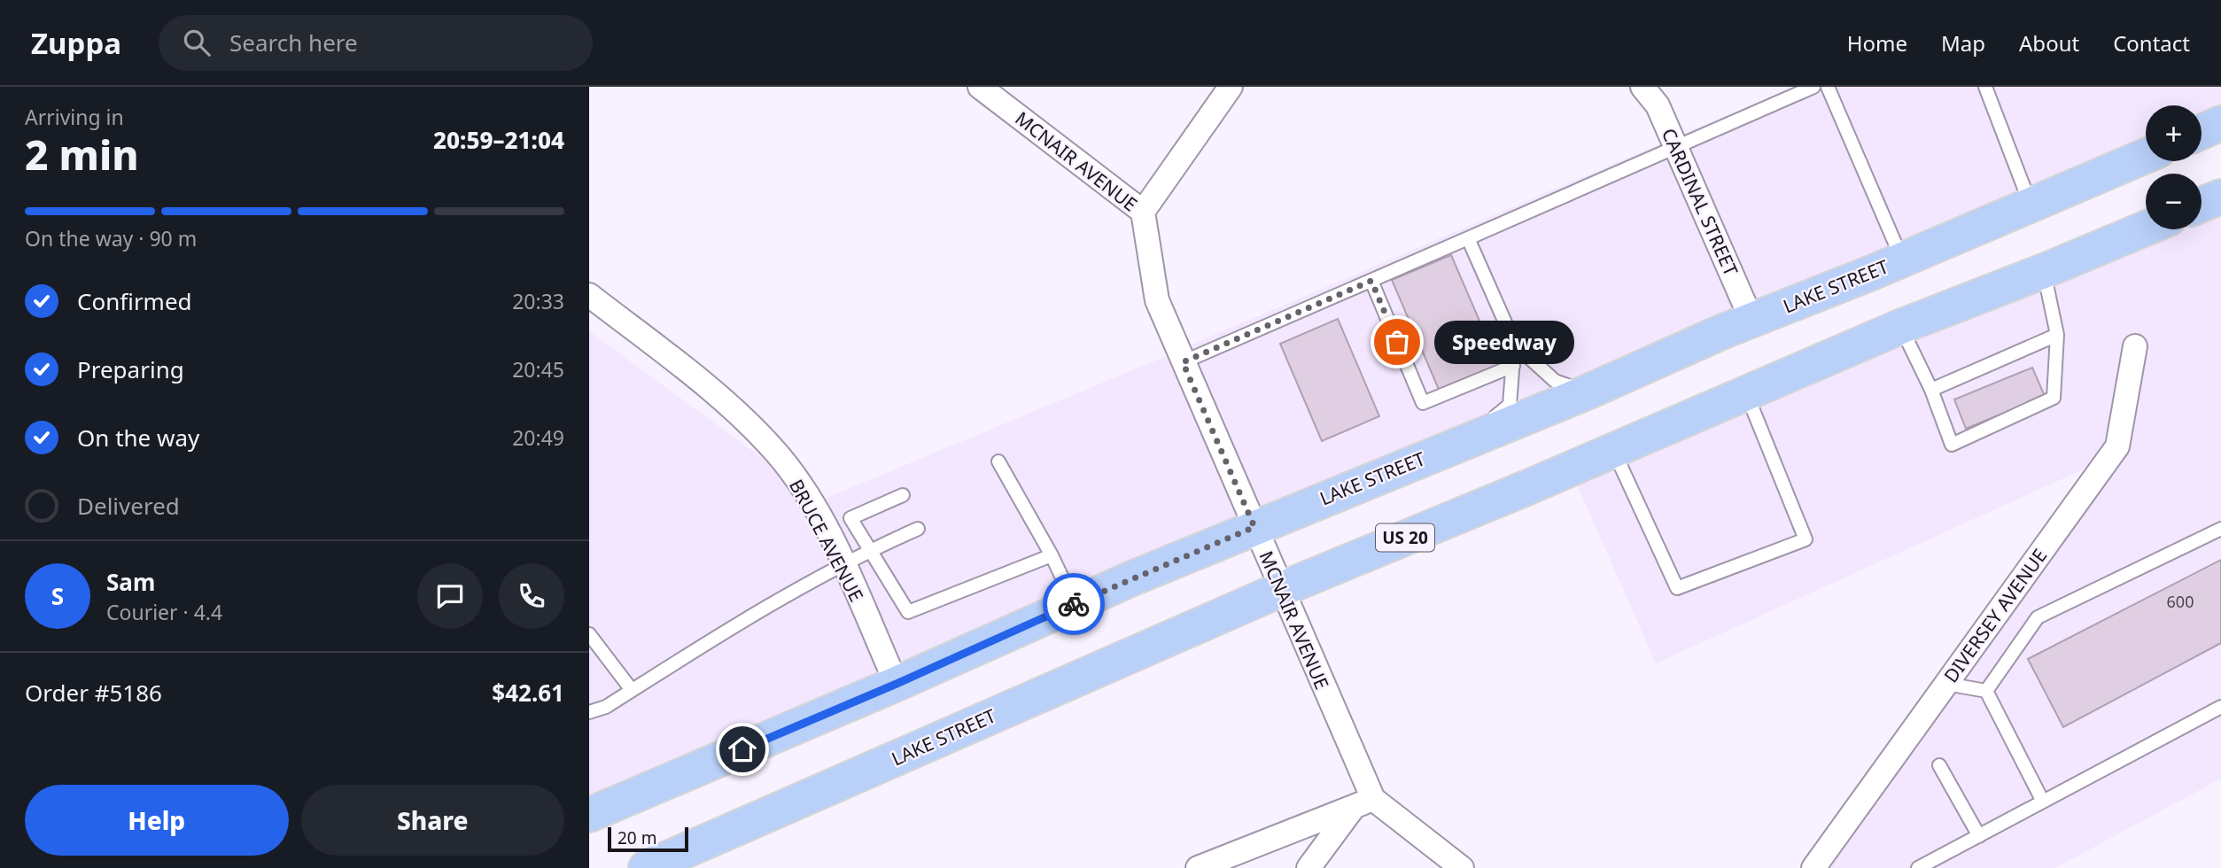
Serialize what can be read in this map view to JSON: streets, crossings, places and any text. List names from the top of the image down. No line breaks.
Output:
{"streets":{"main road":["LAKE STREET","US 20"],"street":["MCNAIR AVENUE","CARDINAL STREET","BRUCE AVENUE","DIVERSEY AVENUE"]},"crossings":[["MCNAIR AVENUE","LAKE STREET"],["CARDINAL STREET","LAKE STREET"],["LAKE STREET","BRUCE AVENUE"]],"places":["Speedway"],"house_numbers":["600"],"scale_bar":"20 m","page":{"header":"Zuppa","search":"Search here","nav":["Home","Map","About","Contact"],"heading":["2 min","Arriving in","20:59–21:04"],"panel":["Sam","Courier · 4.4","Order #5186","$42.61"],"map_buttons":["+","−"],"bar":"On the way · 90 m","list":[["Confirmed","20:33"],["Preparing","20:45"],["On the way","20:49"],"Delivered"],"bubble":"Speedway","round":"S","buttons":["Help","Share"],"scale":"20 m"}}
